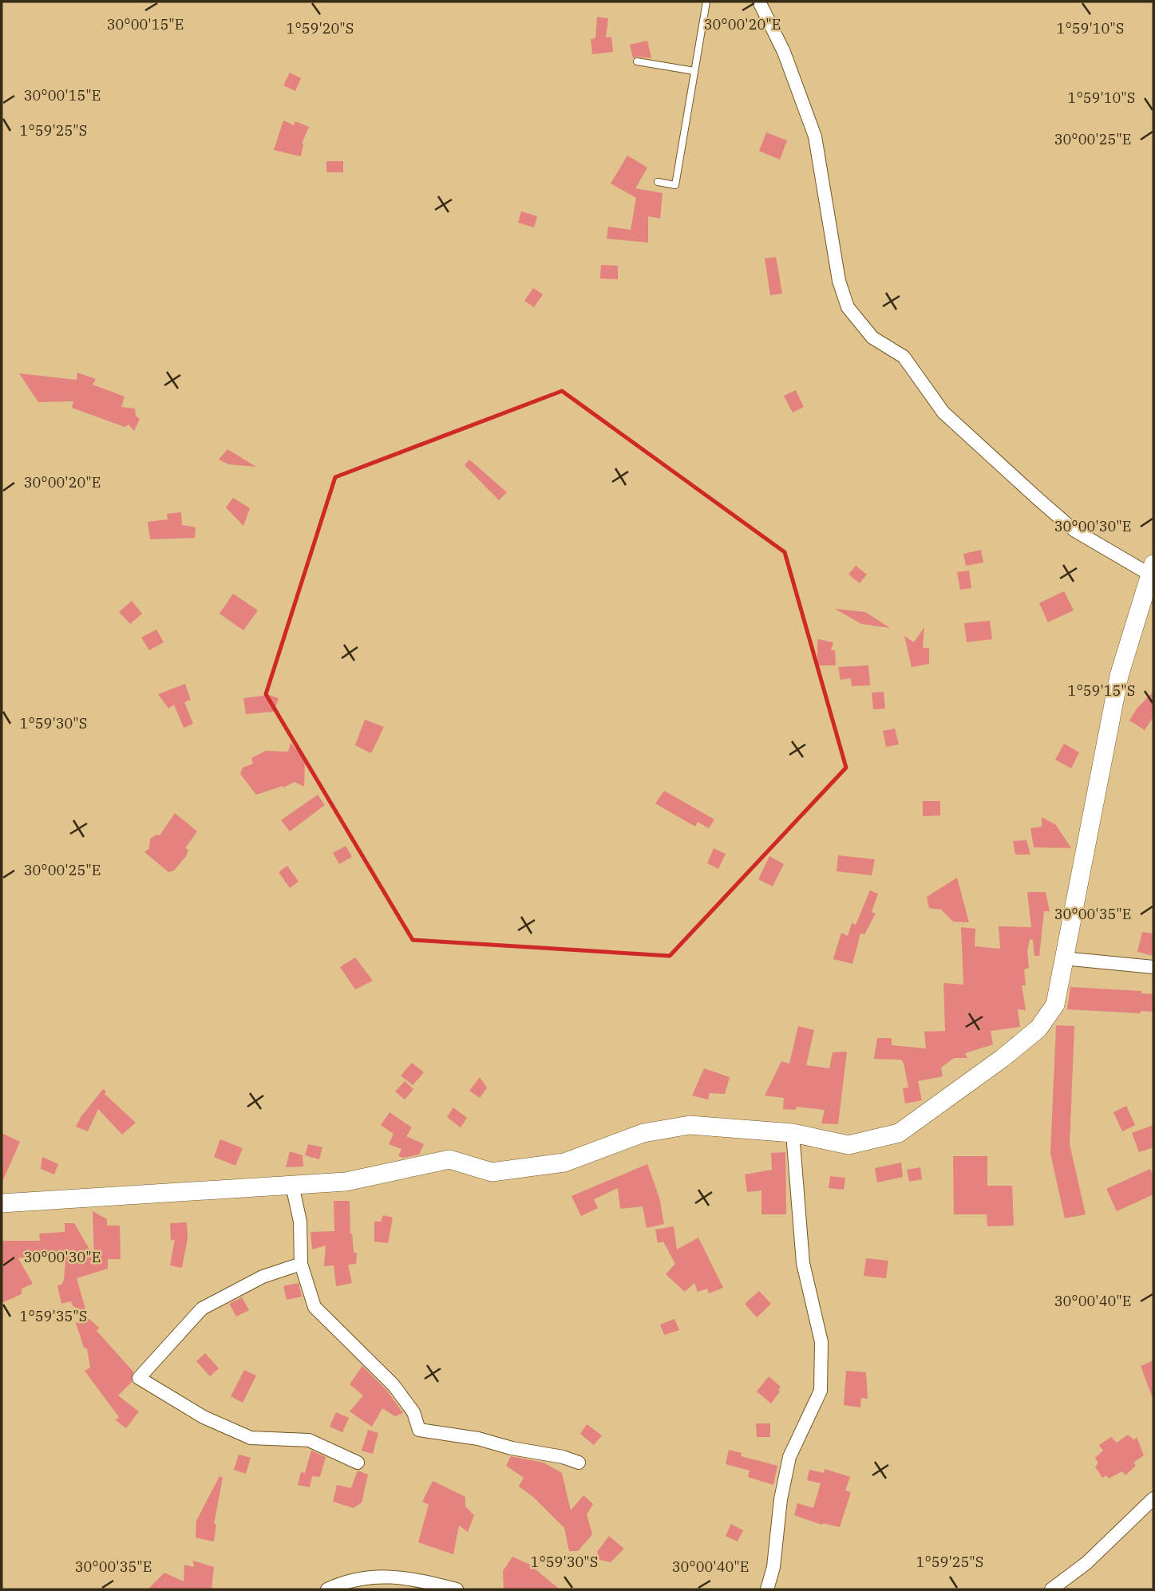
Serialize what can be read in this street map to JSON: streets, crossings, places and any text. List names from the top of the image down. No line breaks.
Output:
{"coordinates":["30°00'15\"E","30°00'20\"E","1°59'10\"S","1°59'20\"S","1°59'25\"S","30°00'25\"E","30°00'30\"E","1°59'15\"S","1°59'30\"S","30°00'35\"E","30°00'40\"E","1°59'35\"S"]}
